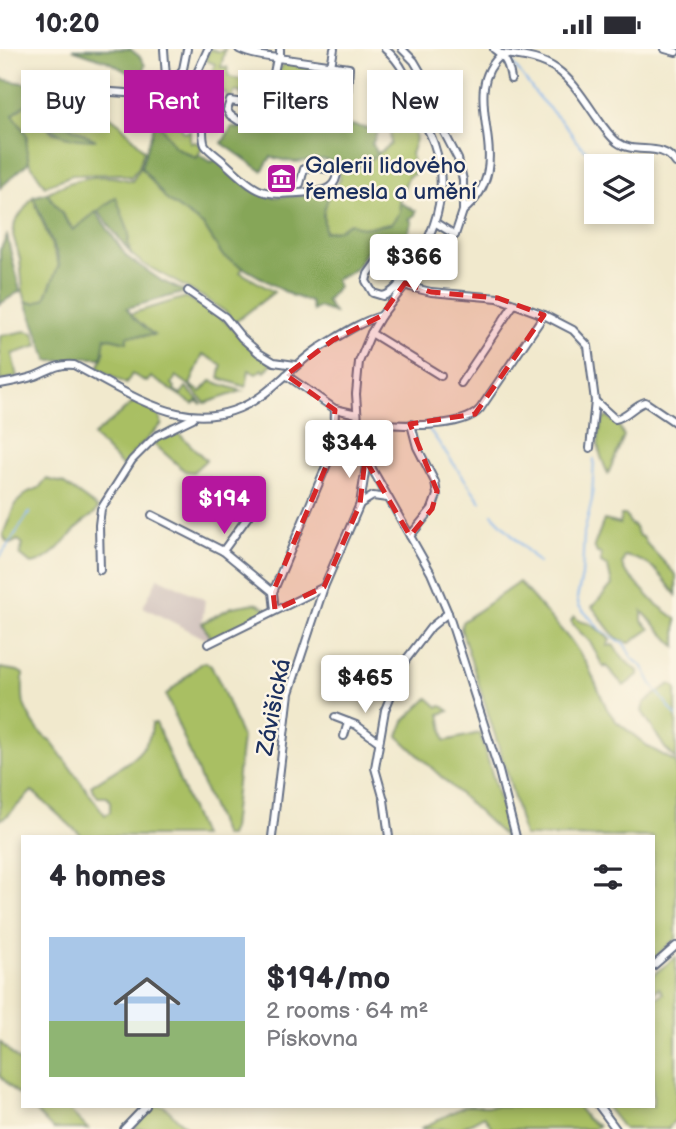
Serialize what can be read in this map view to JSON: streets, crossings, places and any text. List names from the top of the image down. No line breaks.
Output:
{"streets":{"street":["Závišická"]},"places":{"museum":["Galerii lidového řemesla a umění"]},"page":{"status":"10:20","chip":["Buy","Rent","Filters","New"],"price":["$366","$344","$194","$465"],"heading":"4 homes","list":[{"name":"$194/mo","note":"2 rooms · 64 m² · Pískovna"}]}}
